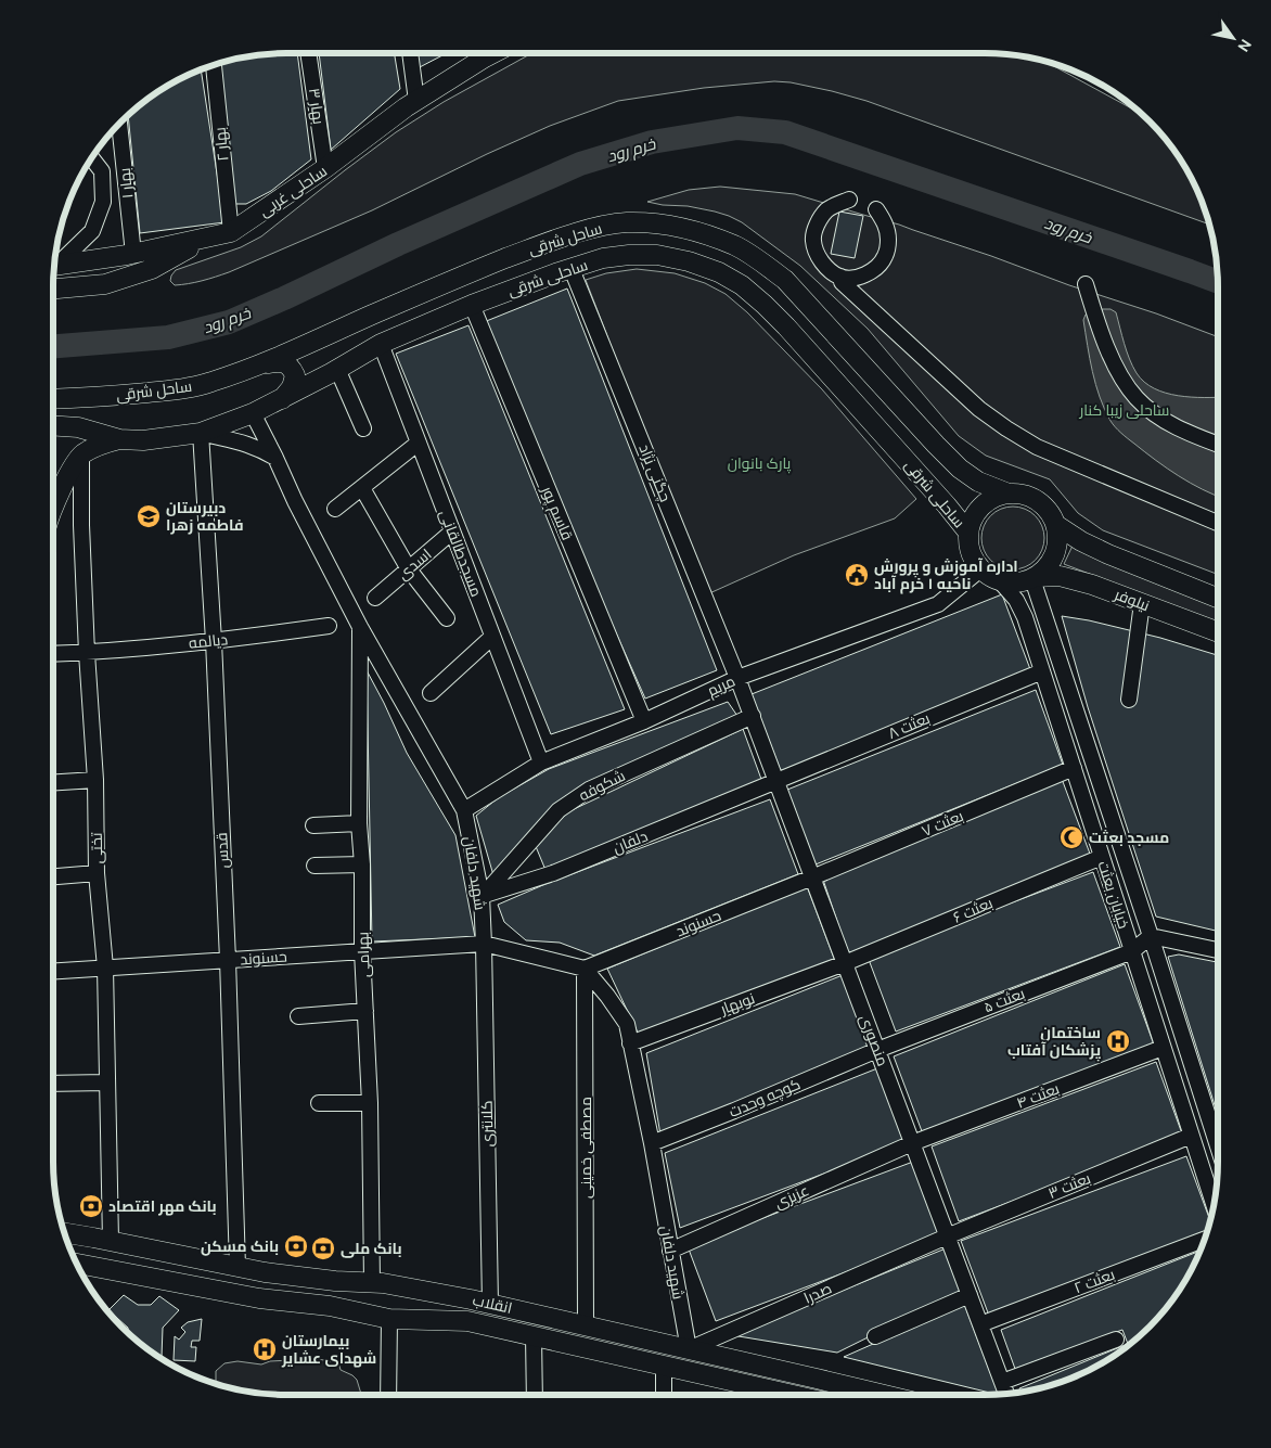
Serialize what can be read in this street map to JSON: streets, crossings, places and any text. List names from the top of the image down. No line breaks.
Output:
{"streets":{"main road":["ساحلی غربی","ساحل شرقی","ساحلی شرقی","نیلوفر","انقلاب"],"street":["بهار ۳","بهار ۲","بهار ۱","چگنی نژاد","قاسم پور","مسجدطالقانی","اسدی","دیالمه","مریم","بعثت ۸","شکوفه","بعثت ۷","دلفان","تختی","قدس","شهید دلفان","خیابان بعثت","بعثت ۶","حسنوند","بهرامی","بعثت ۵","نوبهار","منصوری","بعثت ۴","کوچه وحدت","کلانتری","مصطفی خمینی","بعثت ۳","عزیزی","بعثت ۲","صدرا"]},"crossings":[["بهار ۳","ساحلی غربی"],["بهار ۲","ساحلی غربی"],["بهار ۱","ساحلی غربی"],["ساحل شرقی","ساحلی شرقی"],["ساحل شرقی","نیلوفر"],["ساحل شرقی","مریم"],["ساحل شرقی","خیابان بعثت"],["ساحلی شرقی","چگنی نژاد"],["ساحلی شرقی","قاسم پور"],["ساحلی شرقی","مسجدطالقانی"],["ساحلی شرقی","نیلوفر"],["ساحلی شرقی","مریم"],["ساحلی شرقی","قدس"],["ساحلی شرقی","شهید دلفان"],["ساحلی شرقی","خیابان بعثت"],["چگنی نژاد","مریم"],["چگنی نژاد","منصوری"],["قاسم پور","مریم"],["مسجدطالقانی","اسدی"],["مسجدطالقانی","مریم"],["نیلوفر","مریم"],["نیلوفر","خیابان بعثت"],["دیالمه","تختی"],["دیالمه","قدس"],["مریم","شهید دلفان"],["مریم","خیابان بعثت"],["مریم","منصوری"],["بعثت ۸","دلفان"],["بعثت ۸","خیابان بعثت"],["بعثت ۸","منصوری"],["شکوفه","دلفان"],["شکوفه","شهید دلفان"],["شکوفه","منصوری"],["بعثت ۷","خیابان بعثت"],["بعثت ۷","حسنوند"],["بعثت ۷","منصوری"],["دلفان","شهید دلفان"],["دلفان","منصوری"],["تختی","حسنوند"],["تختی","انقلاب"],["قدس","حسنوند"],["قدس","انقلاب"],["شهید دلفان","حسنوند"],["شهید دلفان","بهرامی"],["شهید دلفان","نوبهار"],["شهید دلفان","کوچه وحدت"],["شهید دلفان","کلانتری"],["شهید دلفان","مصطفی خمینی"],["شهید دلفان","عزیزی"],["شهید دلفان","صدرا"],["شهید دلفان","انقلاب"],["خیابان بعثت","بعثت ۶"],["خیابان بعثت","بعثت ۵"],["خیابان بعثت","بعثت ۴"],["خیابان بعثت","بعثت ۳"],["بعثت ۶","نوبهار"],["بعثت ۶","منصوری"],["حسنوند","بهرامی"],["حسنوند","منصوری"],["حسنوند","کلانتری"],["حسنوند","مصطفی خمینی"],["بهرامی","انقلاب"],["بعثت ۵","منصوری"],["بعثت ۵","کوچه وحدت"],["نوبهار","منصوری"],["منصوری","بعثت ۴"],["منصوری","کوچه وحدت"],["منصوری","بعثت ۳"],["منصوری","عزیزی"],["منصوری","بعثت ۲"],["منصوری","صدرا"],["بعثت ۴","عزیزی"],["کلانتری","انقلاب"],["مصطفی خمینی","انقلاب"],["بعثت ۳","صدرا"],["صدرا","انقلاب"]],"water":["خرم رود"],"parks":["ساحلی زیبا کنار","پارک بانوان"],"places":{"school or university":["دبیرستان فاطمه زهرا"],"public building":["اداره آموزش و پرورش ناحیه ۱ خرم آباد"],"mosque":["مسجد بعثت"],"hospital":["ساختمان پزشکان آفتاب","بیمارستان شهدای عشایر"],"bank":["بانک مهر اقتصاد","بانک مسکن","بانک ملی"]},"north":"bottom right"}
